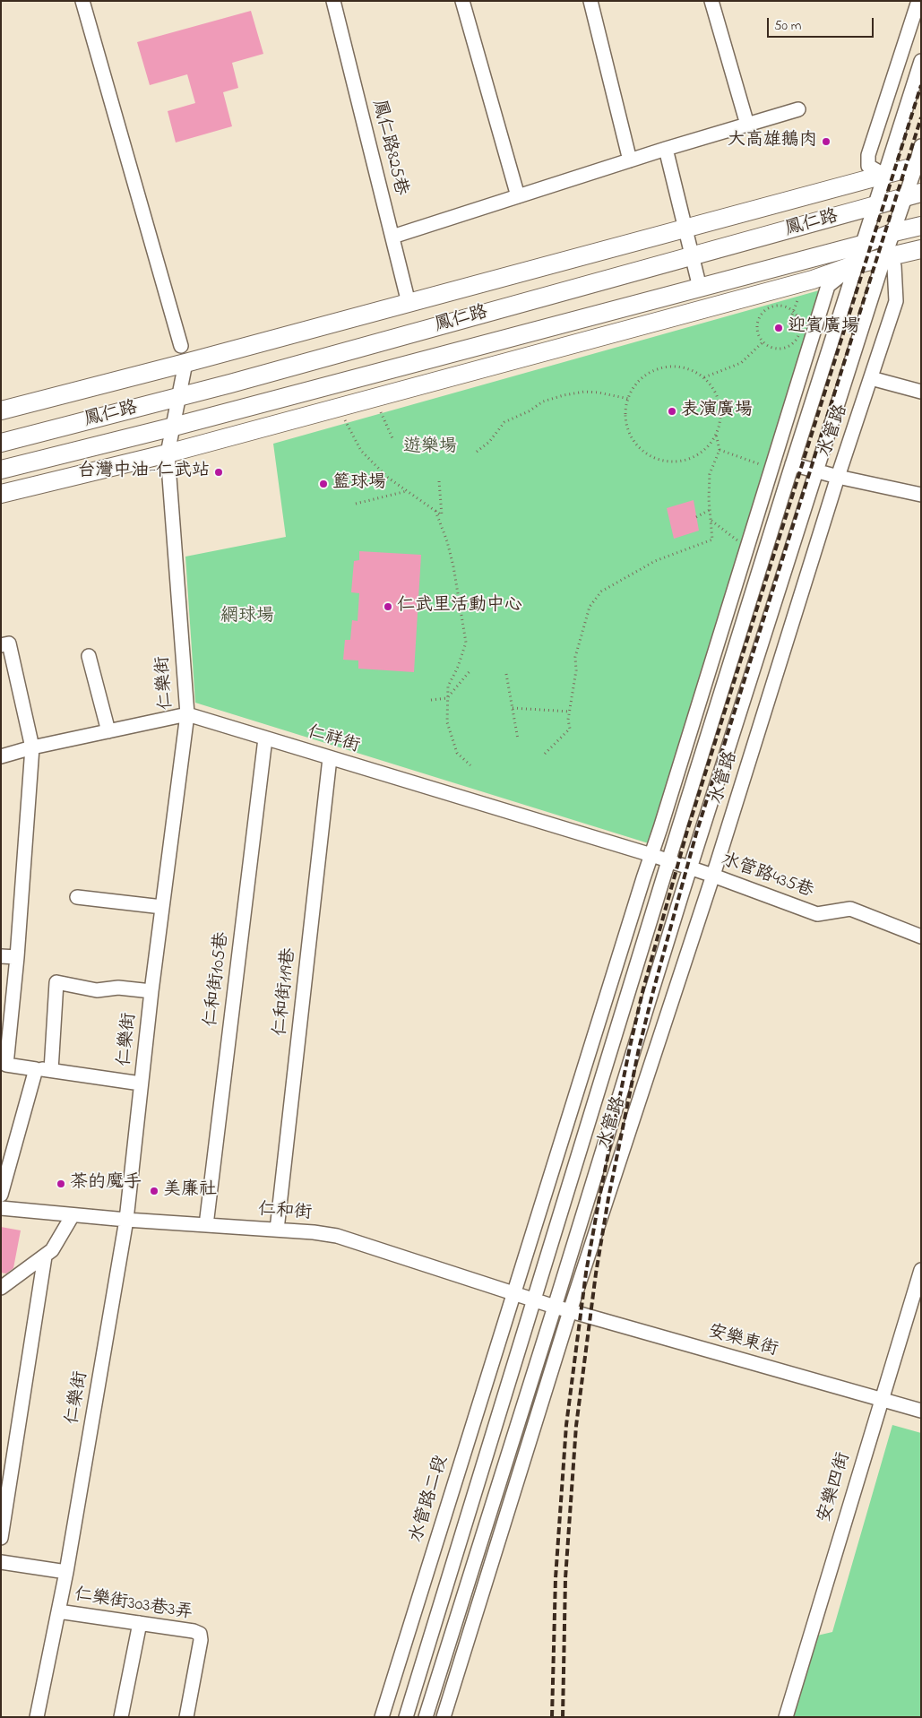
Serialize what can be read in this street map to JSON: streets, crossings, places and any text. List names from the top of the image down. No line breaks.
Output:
{"streets":{"main road":["鳳仁路"],"street":["鳳仁路825巷","水管路","仁樂街","仁祥街","水管路435巷","仁和街105巷","仁和街119巷","仁和街","安樂東街","安樂四街","水管路二段","仁樂街303巷3弄"]},"crossings":[["鳳仁路825巷","鳳仁路"],["鳳仁路","水管路"],["鳳仁路","仁樂街"],["水管路","水管路435巷"],["水管路","仁和街"],["水管路","安樂東街"],["仁樂街","仁祥街"],["仁樂街","仁和街"],["仁樂街","仁樂街303巷3弄"],["仁祥街","水管路435巷"],["仁祥街","仁和街105巷"],["仁祥街","仁和街119巷"],["仁和街105巷","仁和街"],["仁和街119巷","仁和街"],["仁和街","安樂東街"],["仁和街","水管路二段"],["安樂東街","安樂四街"]],"parks":["遊樂場","網球場"],"places":["大高雄鵝肉","迎賓廣場","表演廣場","台灣中油-仁武站","籃球場","仁武里活動中心","茶的魔手","美廉社"],"scale_bar":"50 m"}
